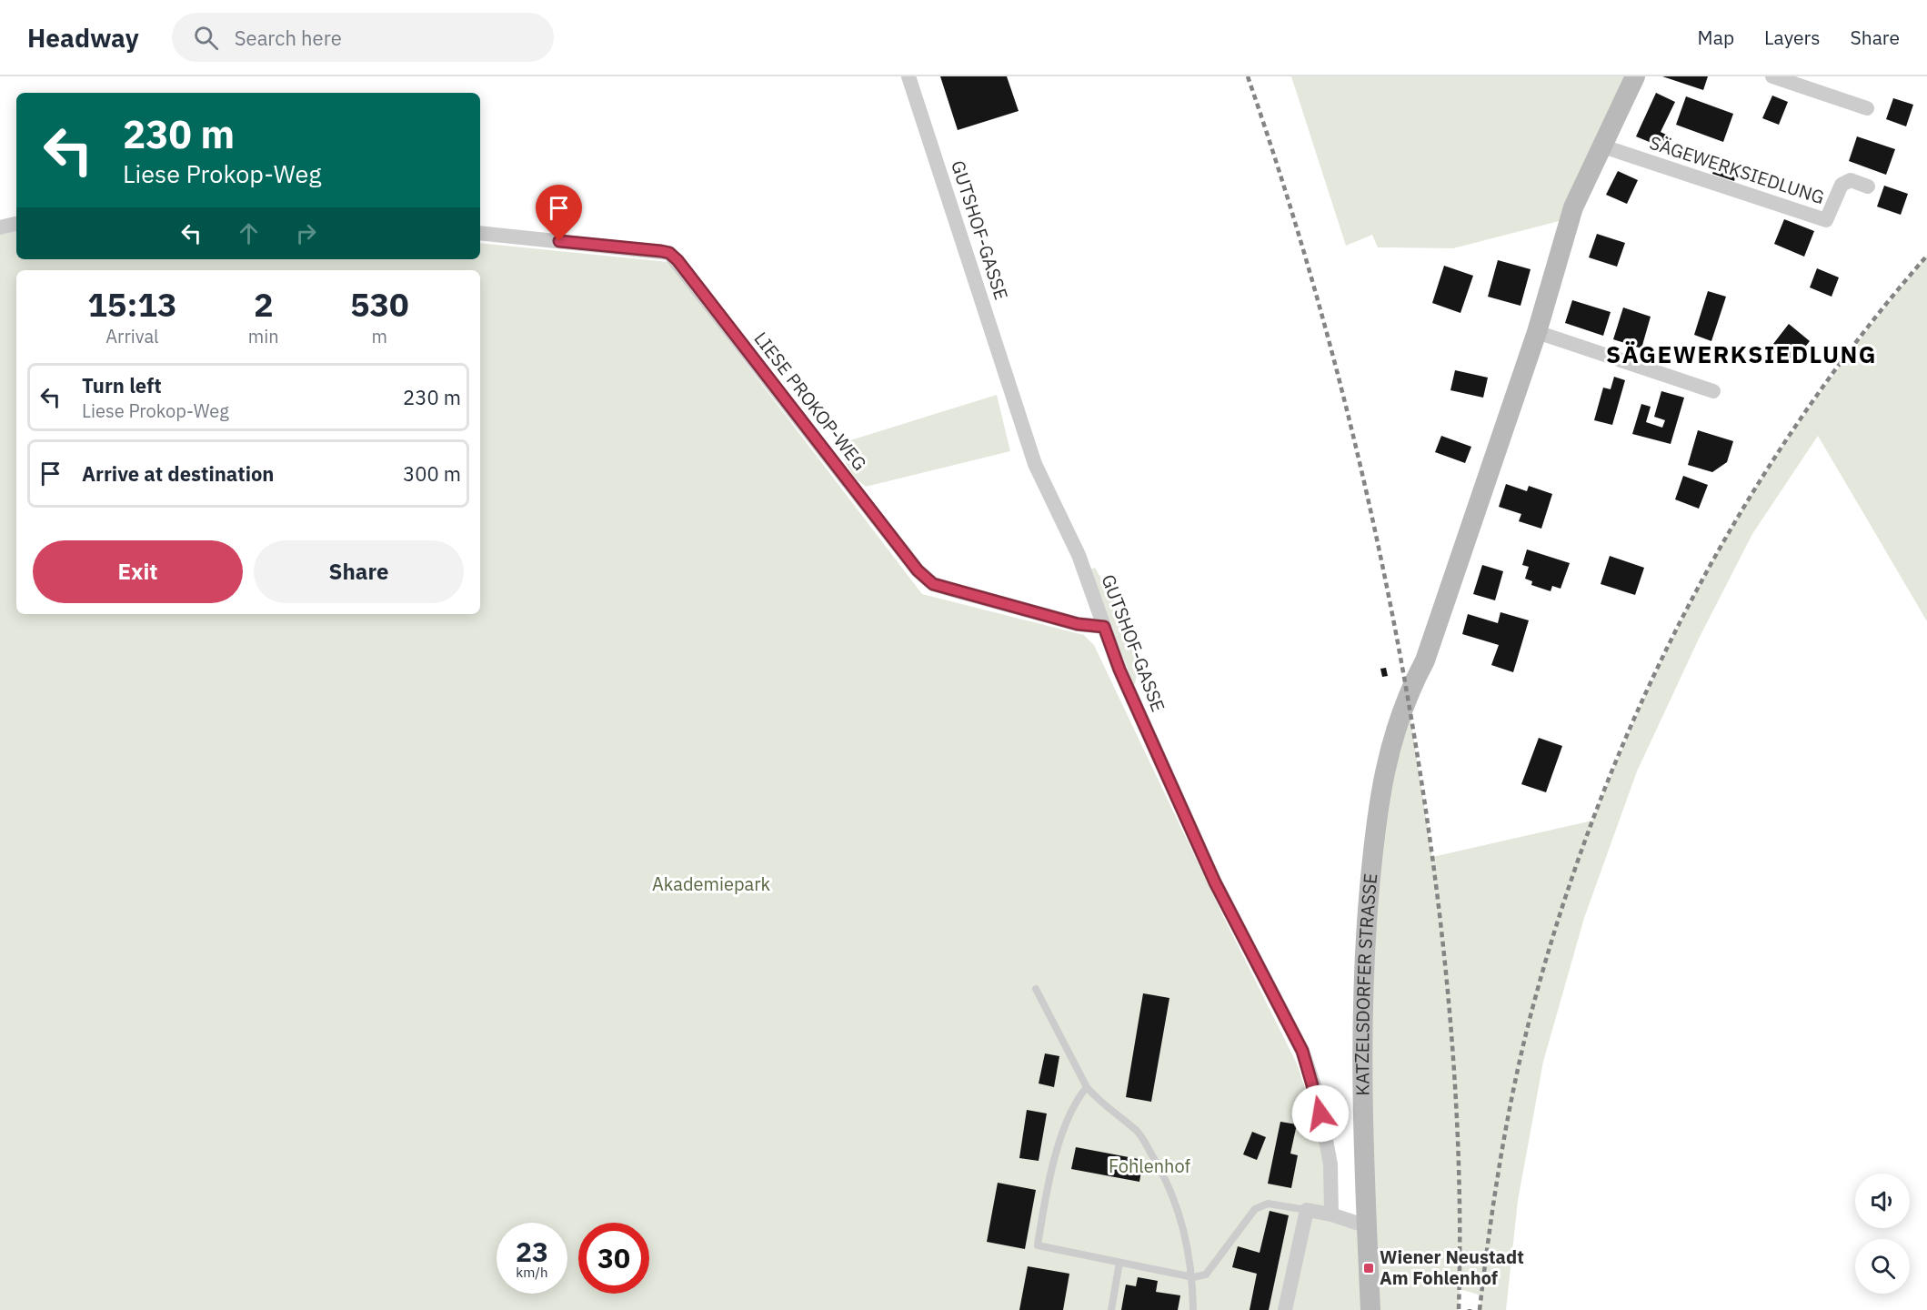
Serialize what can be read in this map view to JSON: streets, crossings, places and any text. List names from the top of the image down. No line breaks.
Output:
{"streets":{"street":["SÄGEWERKSIEDLUNG","GUTSHOF-GASSE","LIESE PROKOP-WEG","KATZELSDORFER STRASSE"]},"crossings":[["SÄGEWERKSIEDLUNG","KATZELSDORFER STRASSE"],["GUTSHOF-GASSE","LIESE PROKOP-WEG"]],"districts":["SÄGEWERKSIEDLUNG"],"parks":["Akademiepark","Fohlenhof"],"places":{"transit":["Wiener Neustadt Am Fohlenhof"]},"page":{"header":"Headway","search":"Search here","nav":["Map","Layers","Share"],"turn":["230 m","Liese Prokop-Weg"],"eta":["15:13","Arrival","2","min","530","m"],"list":[{"name":"Turn left","note":"Liese Prokop-Weg","value":"230 m"},{"name":"Arrive at destination","value":"300 m"}],"buttons":["Exit","Share"],"speed":"23 km/h","limit":"30"}}
